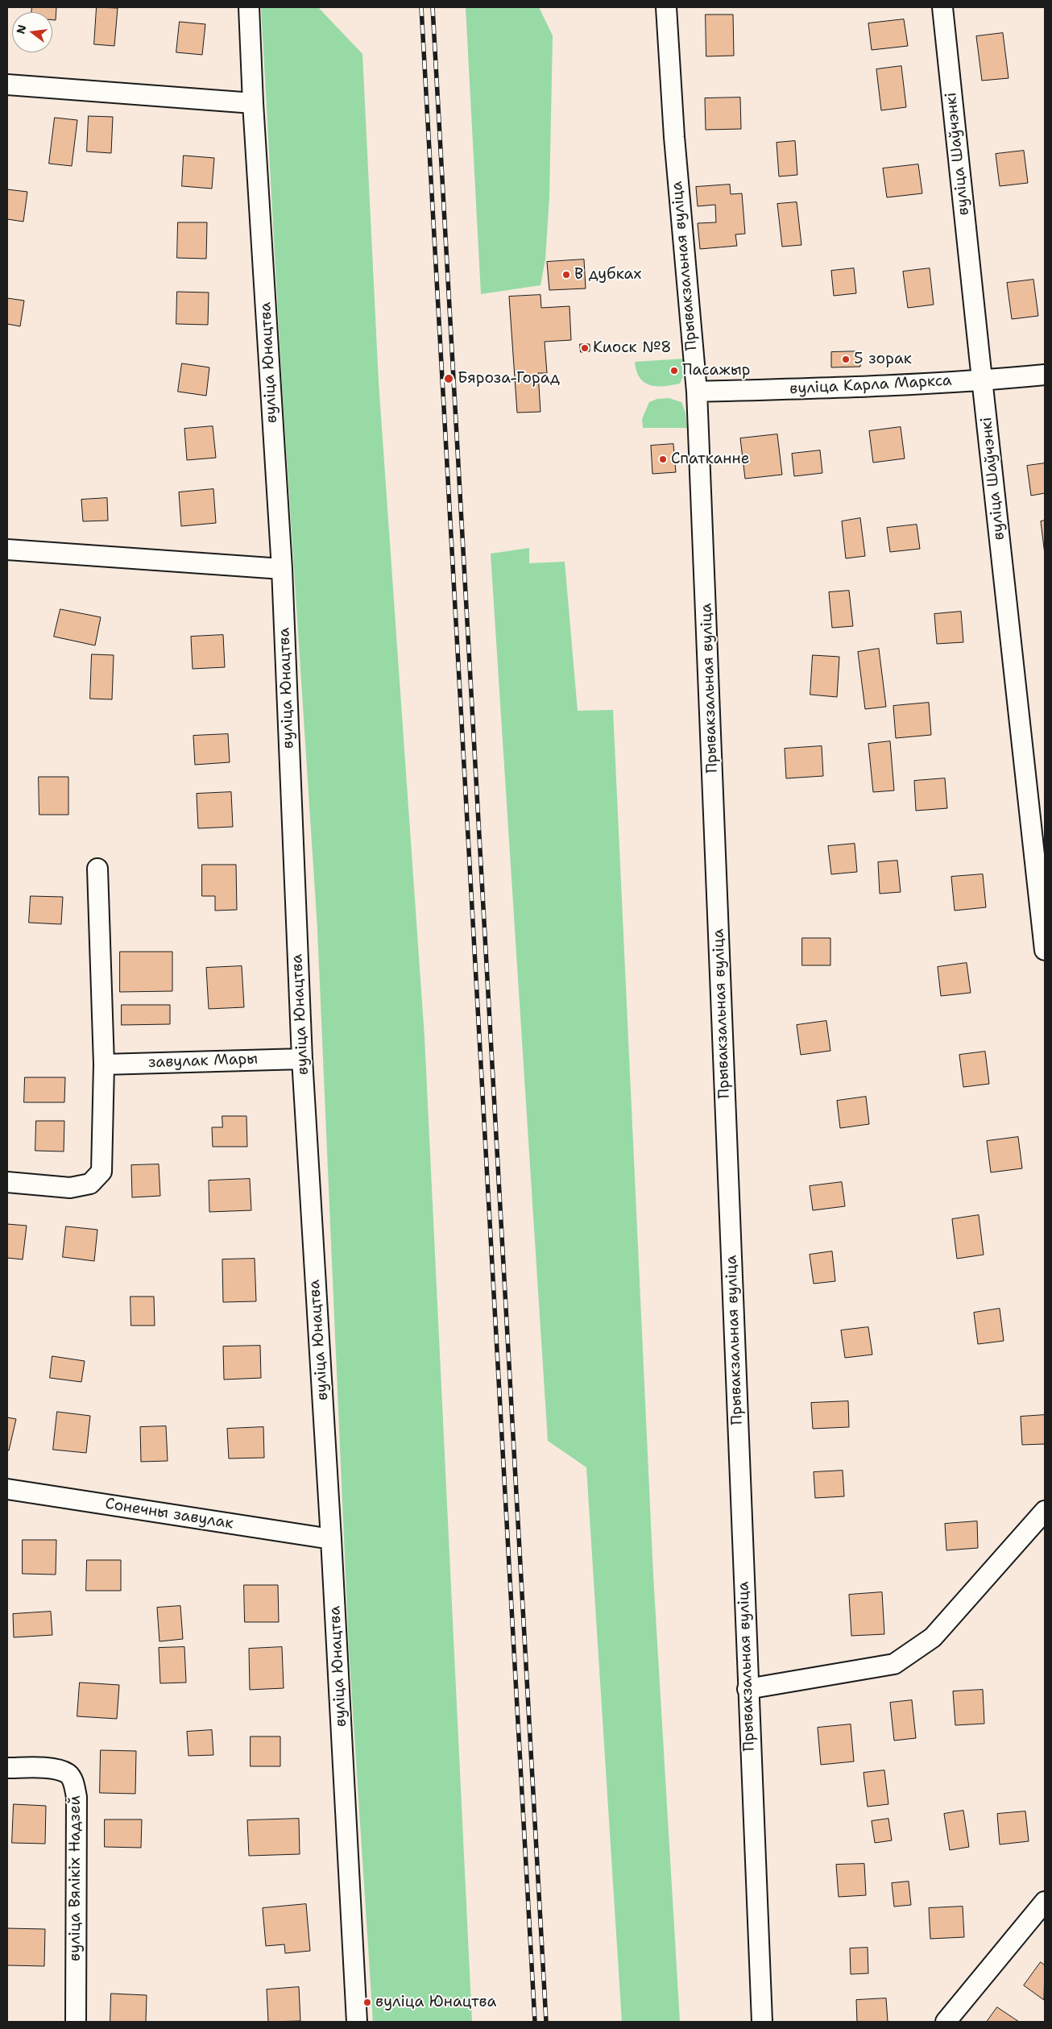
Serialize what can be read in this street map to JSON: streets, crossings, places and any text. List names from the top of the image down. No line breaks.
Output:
{"streets":{"street":["вуліца Шаўчэнкі","Прывакзальная вуліца","вуліца Юнацтва","вуліца Карла Маркса","завулак Мары","Сонечны завулак","вуліца Вялікіх Надзей"]},"crossings":[["вуліца Шаўчэнкі","вуліца Карла Маркса"],["Прывакзальная вуліца","вуліца Карла Маркса"],["вуліца Юнацтва","завулак Мары"],["вуліца Юнацтва","Сонечны завулак"]],"places":["В дубках","Киоск №8","5 зорак","Пасажыр","Бяроза-Горад","Спатканне","вуліца Юнацтва"],"north":"left"}
